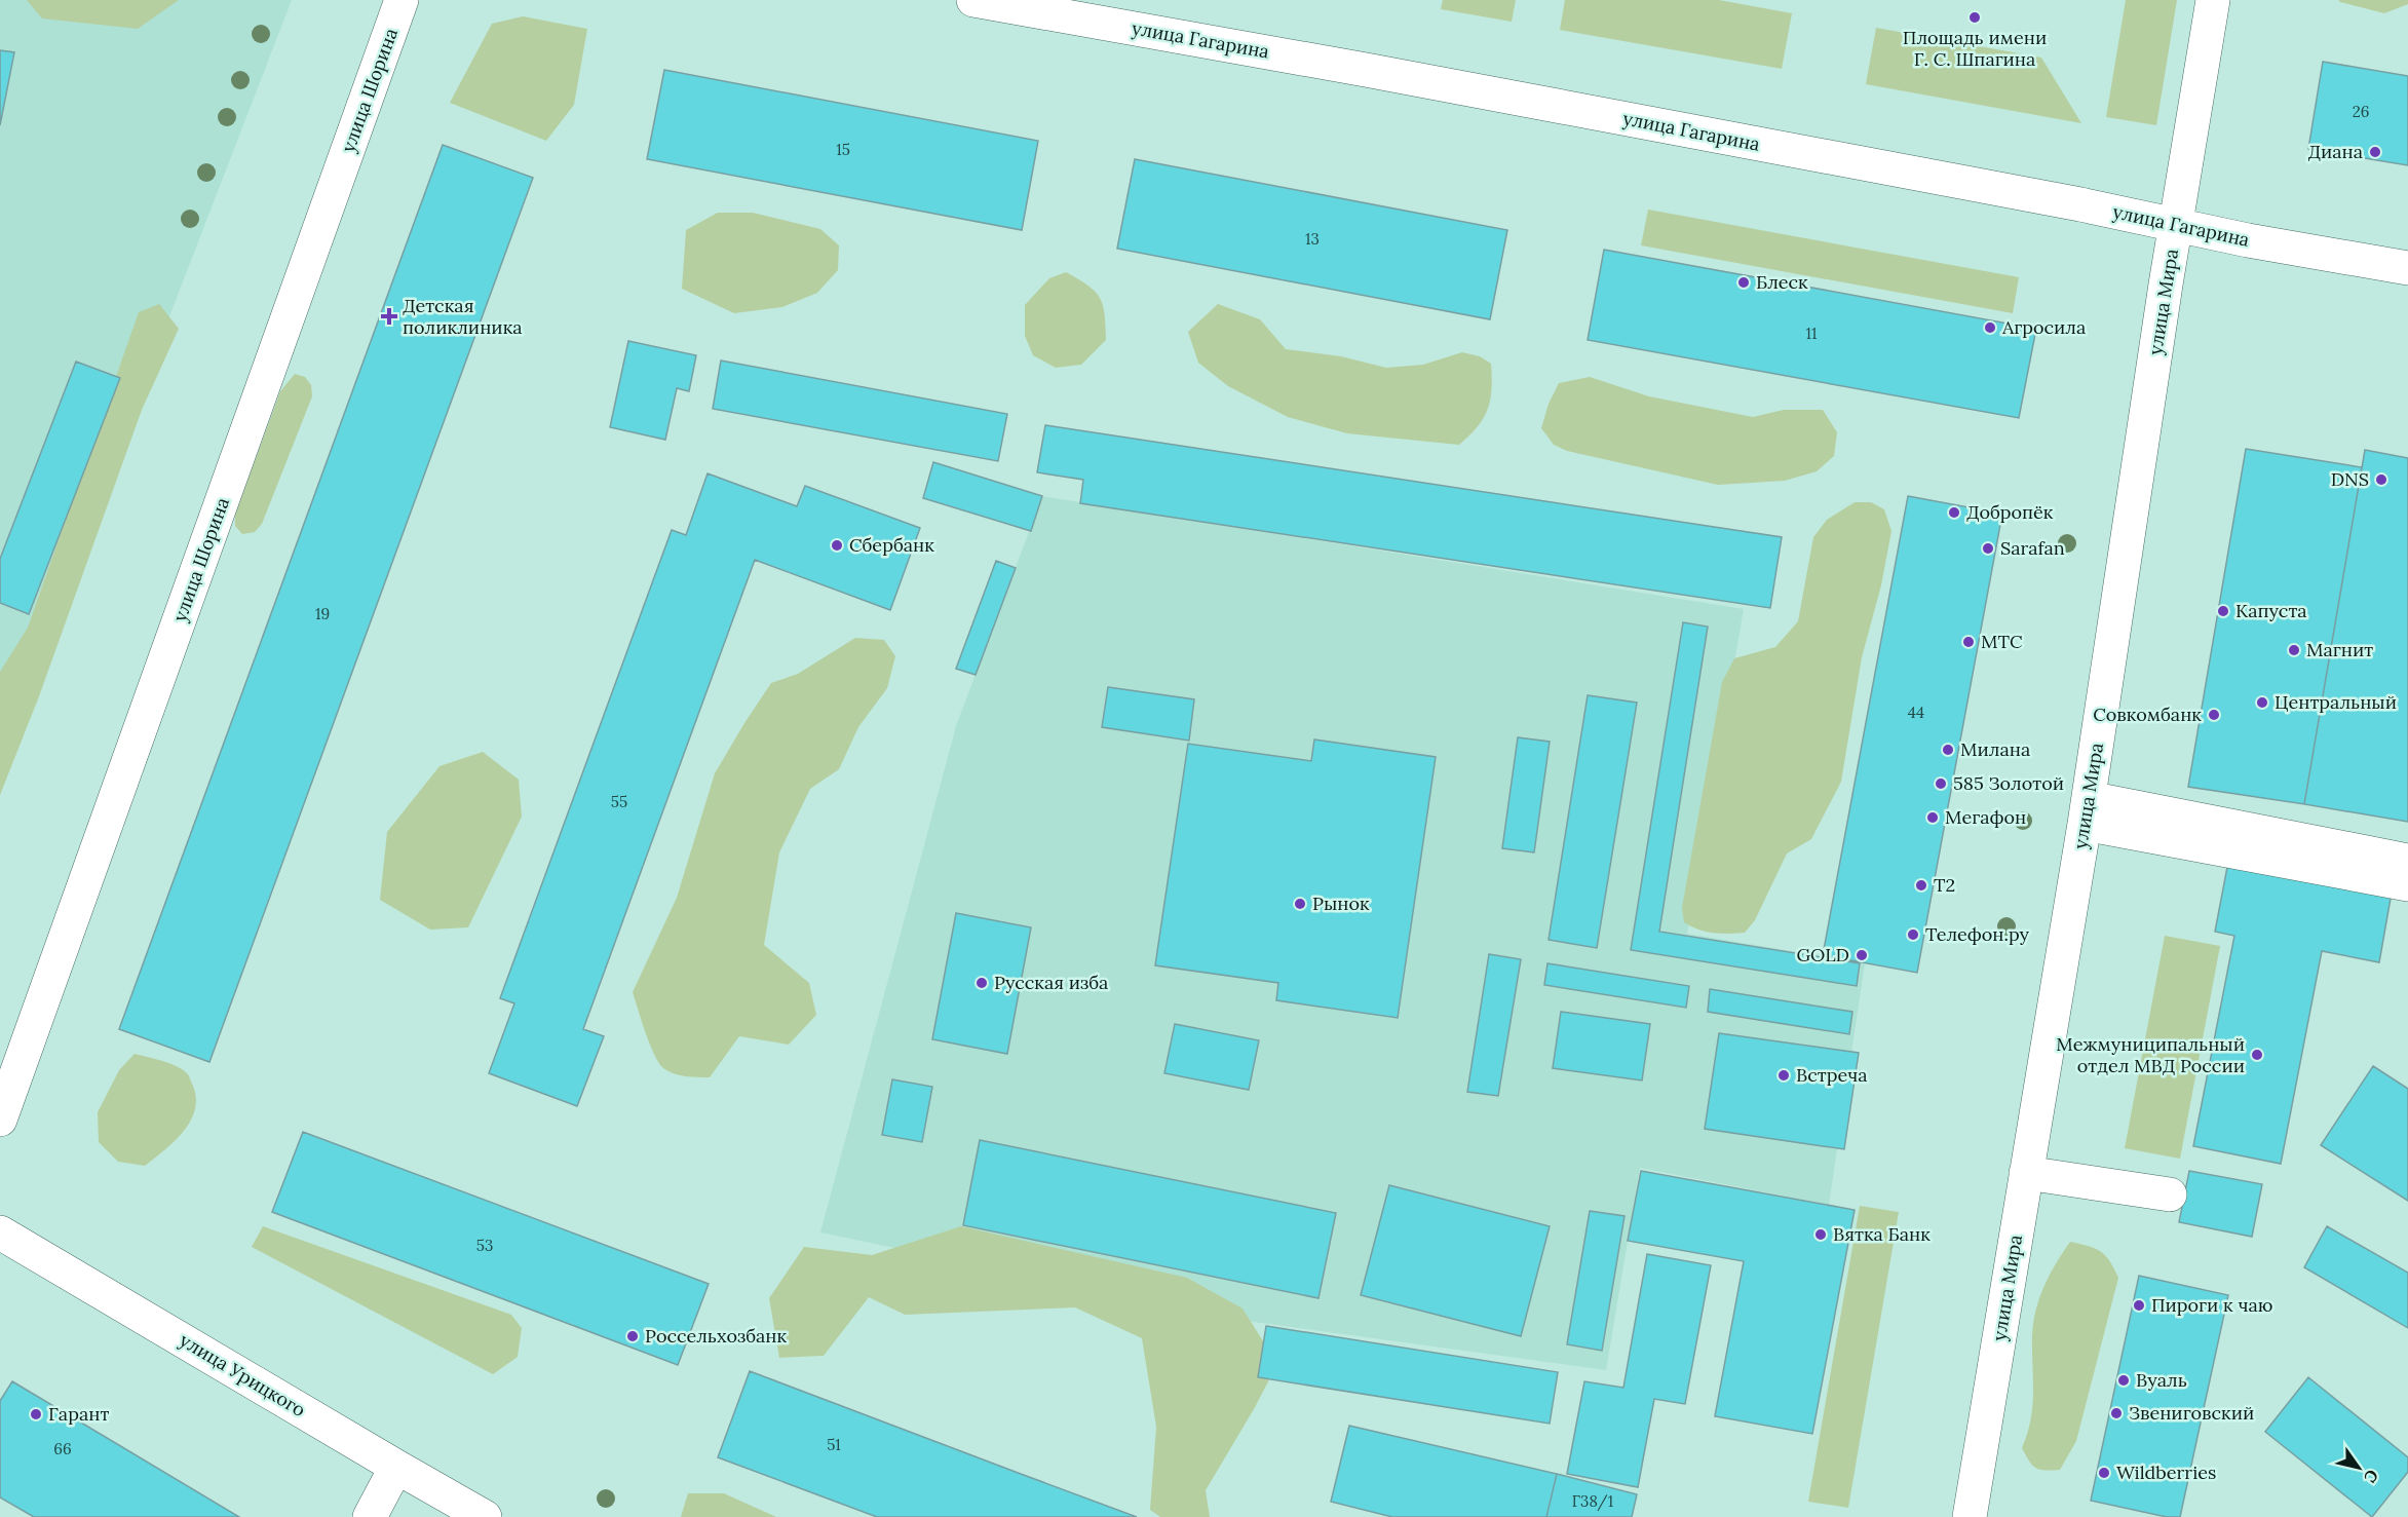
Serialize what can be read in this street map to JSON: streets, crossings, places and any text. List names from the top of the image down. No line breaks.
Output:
{"streets":{"street":["улица Гагарина","улица Шорина","улица Мира","улица Урицкого"]},"crossings":[["улица Гагарина","улица Мира"]],"places":{"other":["Площадь имени Г. С. Шпагина","Диана","Блеск","Агросила","DNS","Добропёк","Сбербанк","Sarafan","Капуста","МТС","Магнит","Центральный","Совкомбанк","Милана","585 Золотой","Мегафон","Т2","Рынок","Телефон.ру","GOLD","Русская изба","Межмуниципальный отдел МВД России","Встреча","Вятка Банк","Пироги к чаю","Россельхозбанк","Вуаль","Звениговский","Гарант","Wildberries"],"health":["Детская поликлиника"]},"house_numbers":["26","15","13","11","19","44","55","53","51","66","Г38/1"],"north":"bottom right"}
